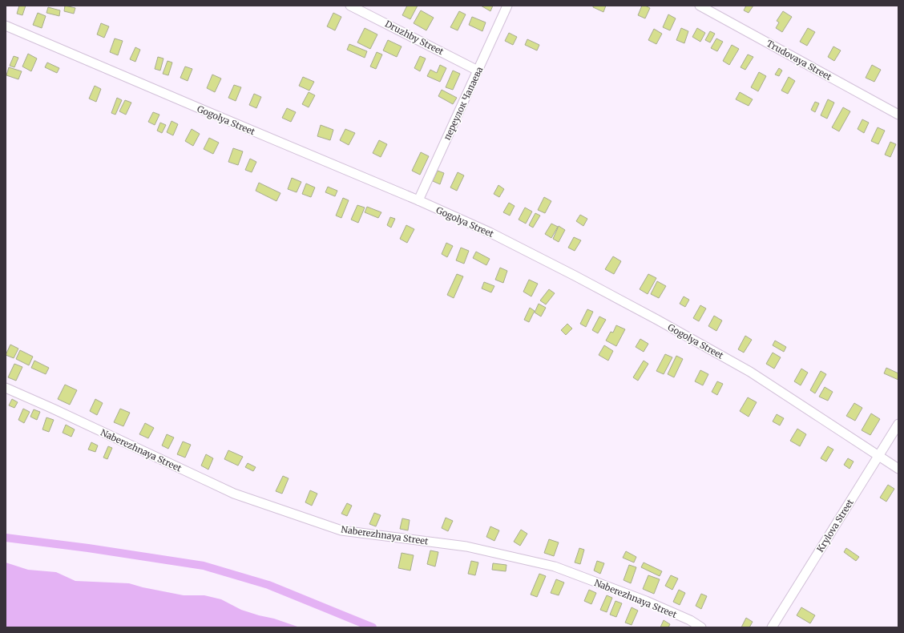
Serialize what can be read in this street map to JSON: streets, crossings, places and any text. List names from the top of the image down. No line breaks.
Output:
{"streets":{"street":["Druzhby Street","Trudovaya Street","переулок Чапаева","Gogolya Street","Naberezhnaya Street","Krylova Street"]},"crossings":[["Druzhby Street","переулок Чапаева"],["переулок Чапаева","Gogolya Street"],["Gogolya Street","Krylova Street"]]}
